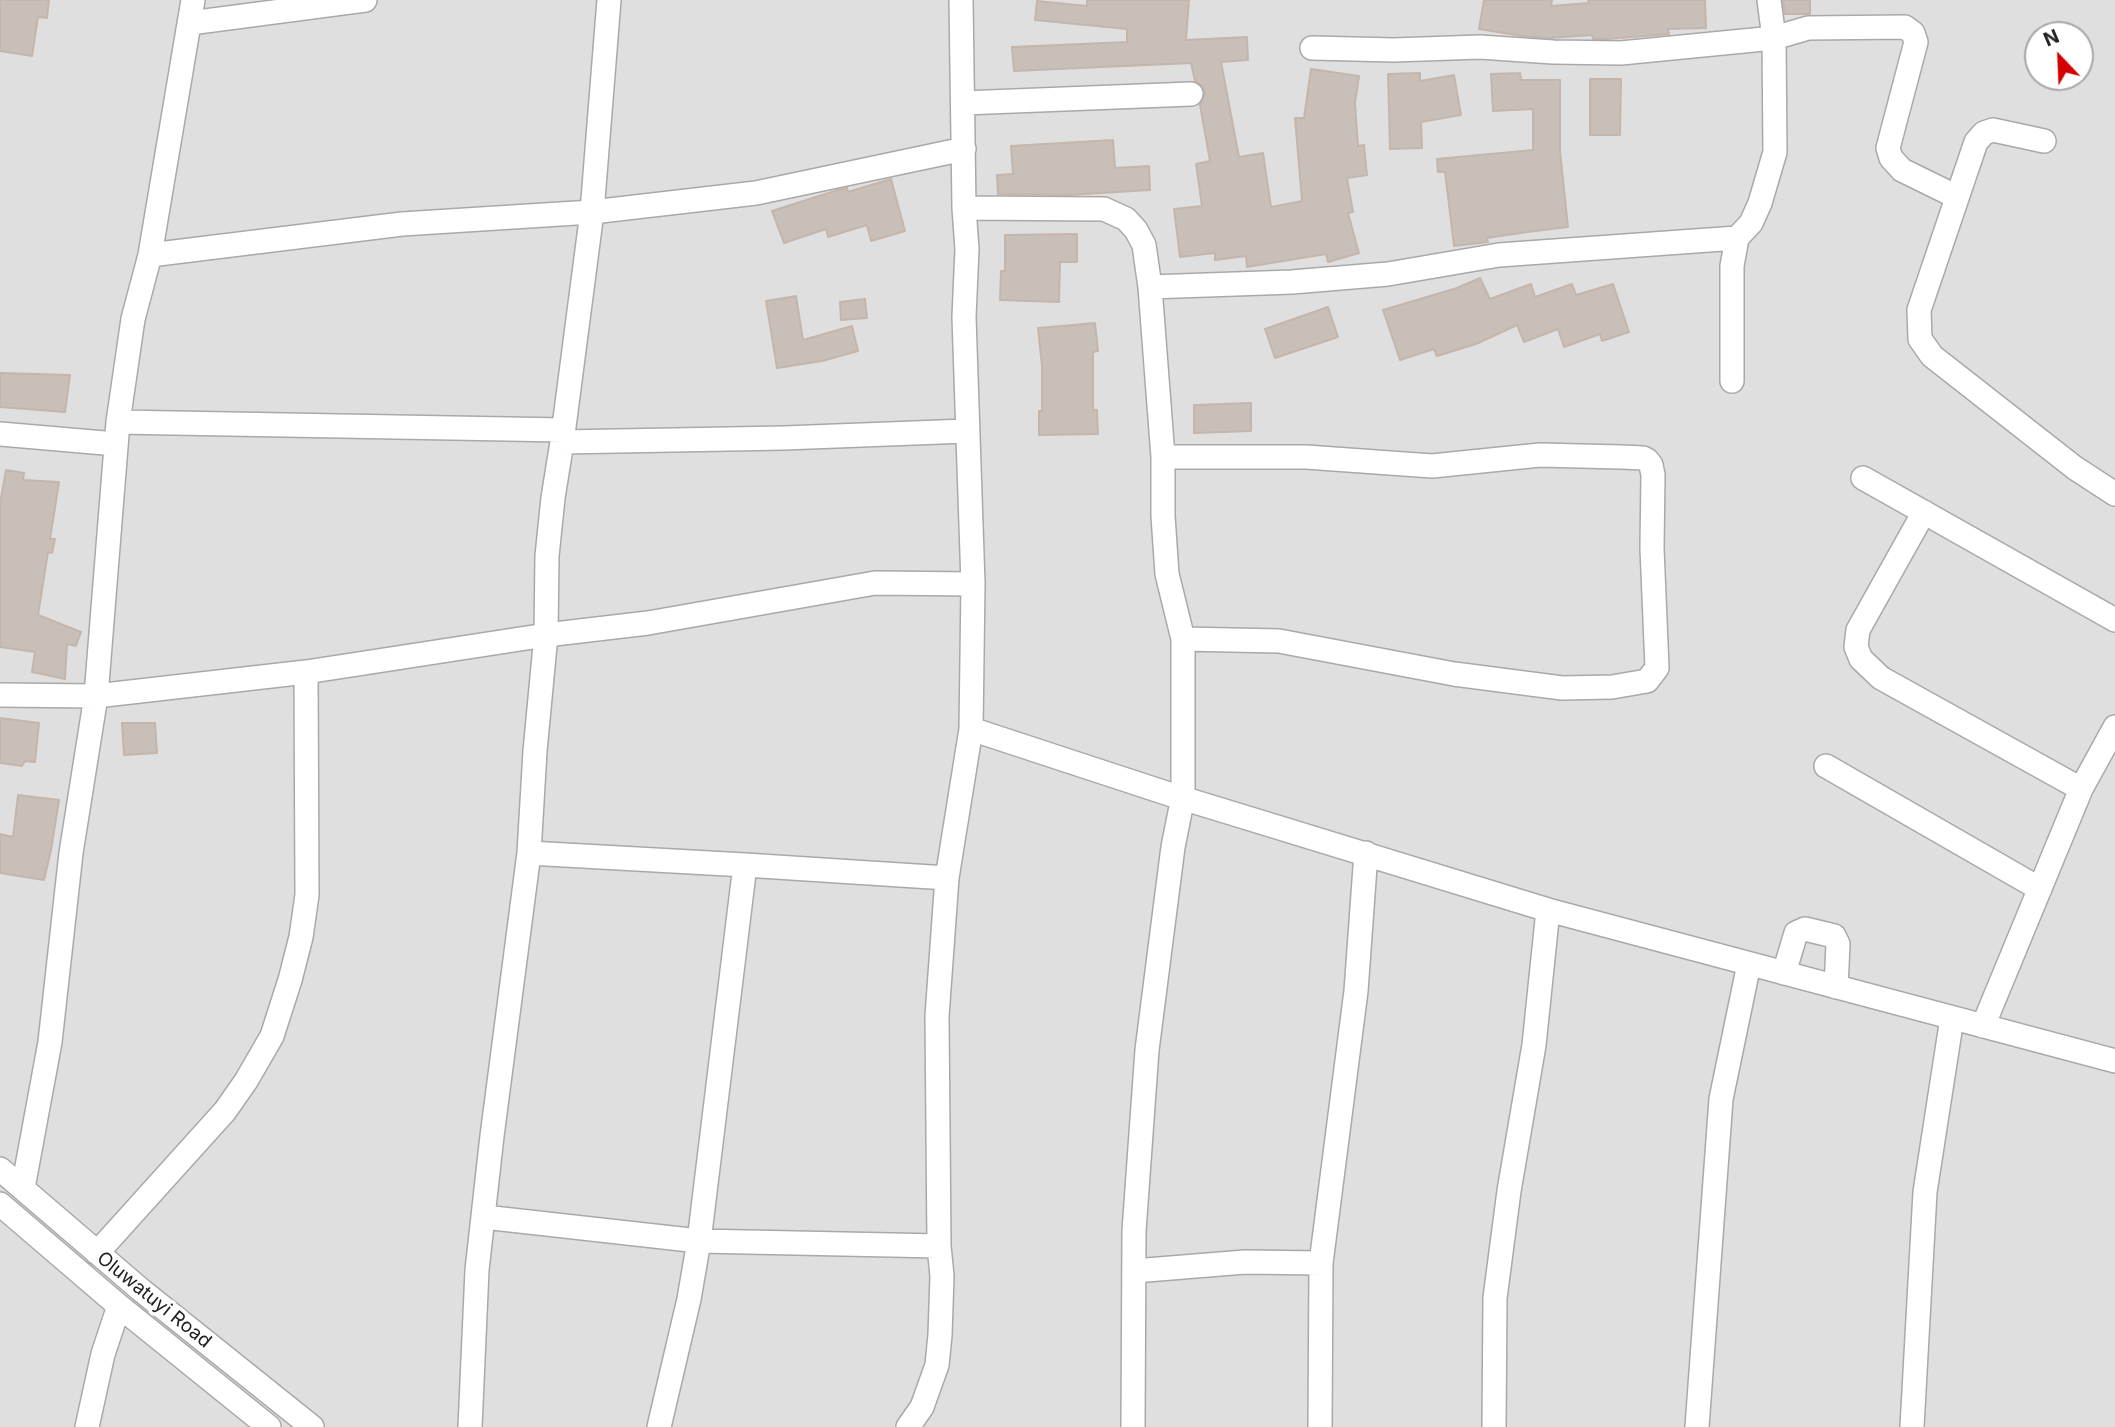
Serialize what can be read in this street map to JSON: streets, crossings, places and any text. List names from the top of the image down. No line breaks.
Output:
{"streets":{"street":["Oluwatuyi Road"]},"north":"top left"}
